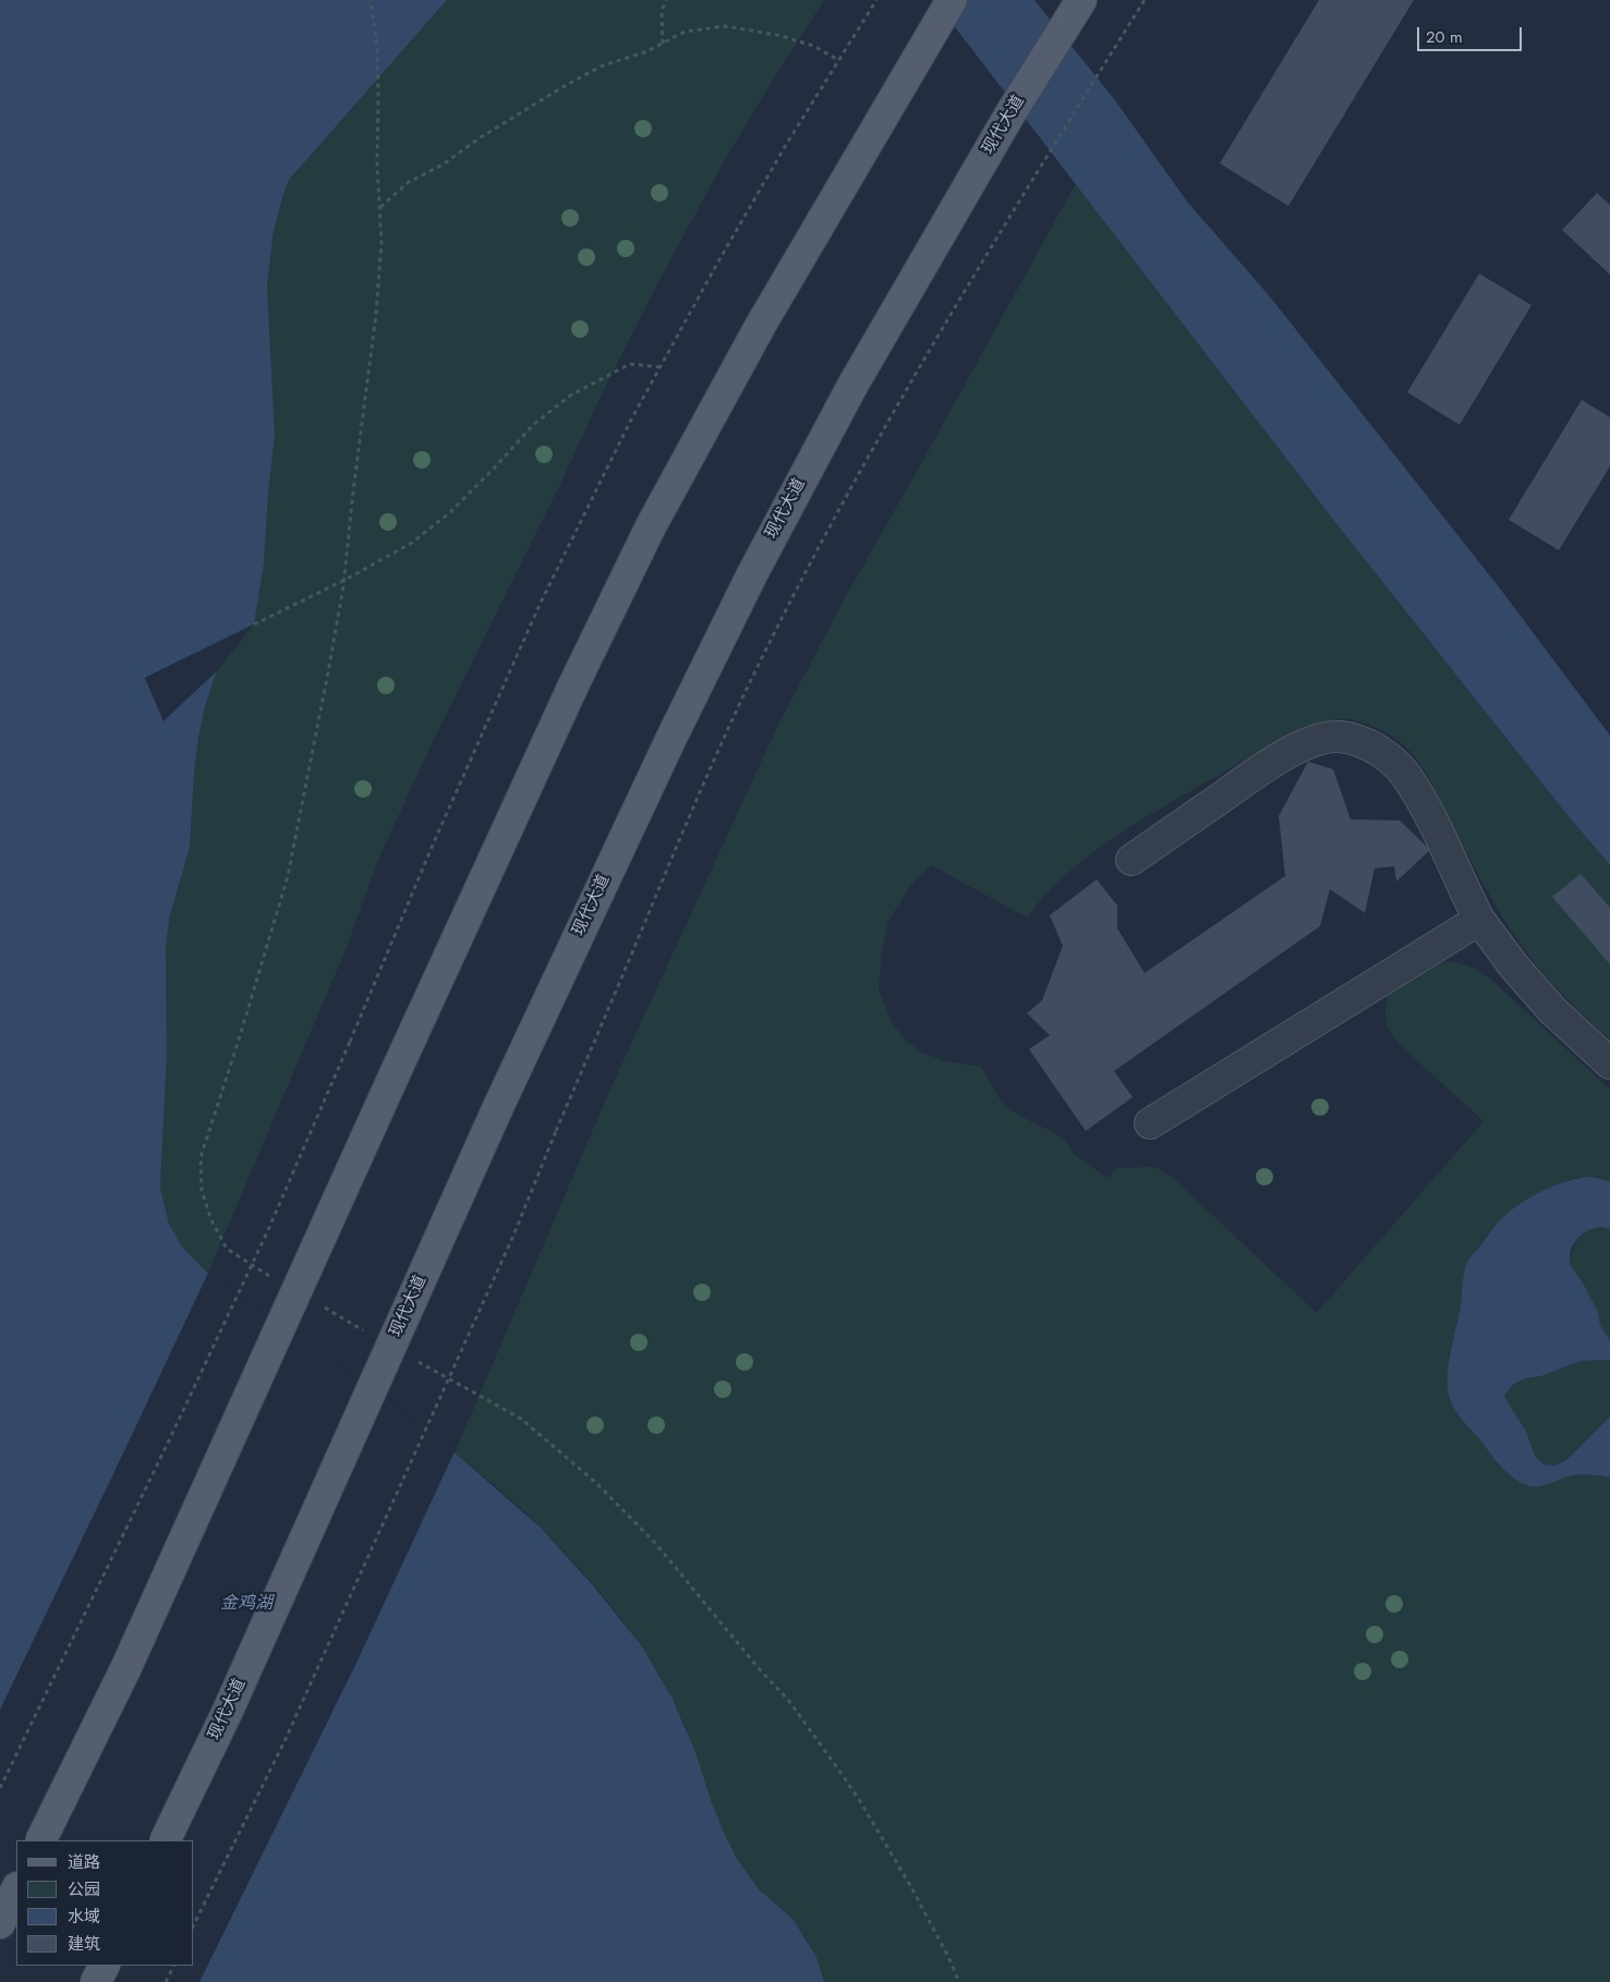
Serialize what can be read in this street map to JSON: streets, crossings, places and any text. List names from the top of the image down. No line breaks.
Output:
{"streets":{"main road":["现代大道"]},"water":["金鸡湖"],"legend":["道路","公园","水域","建筑"],"scale_bar":"20 m"}
